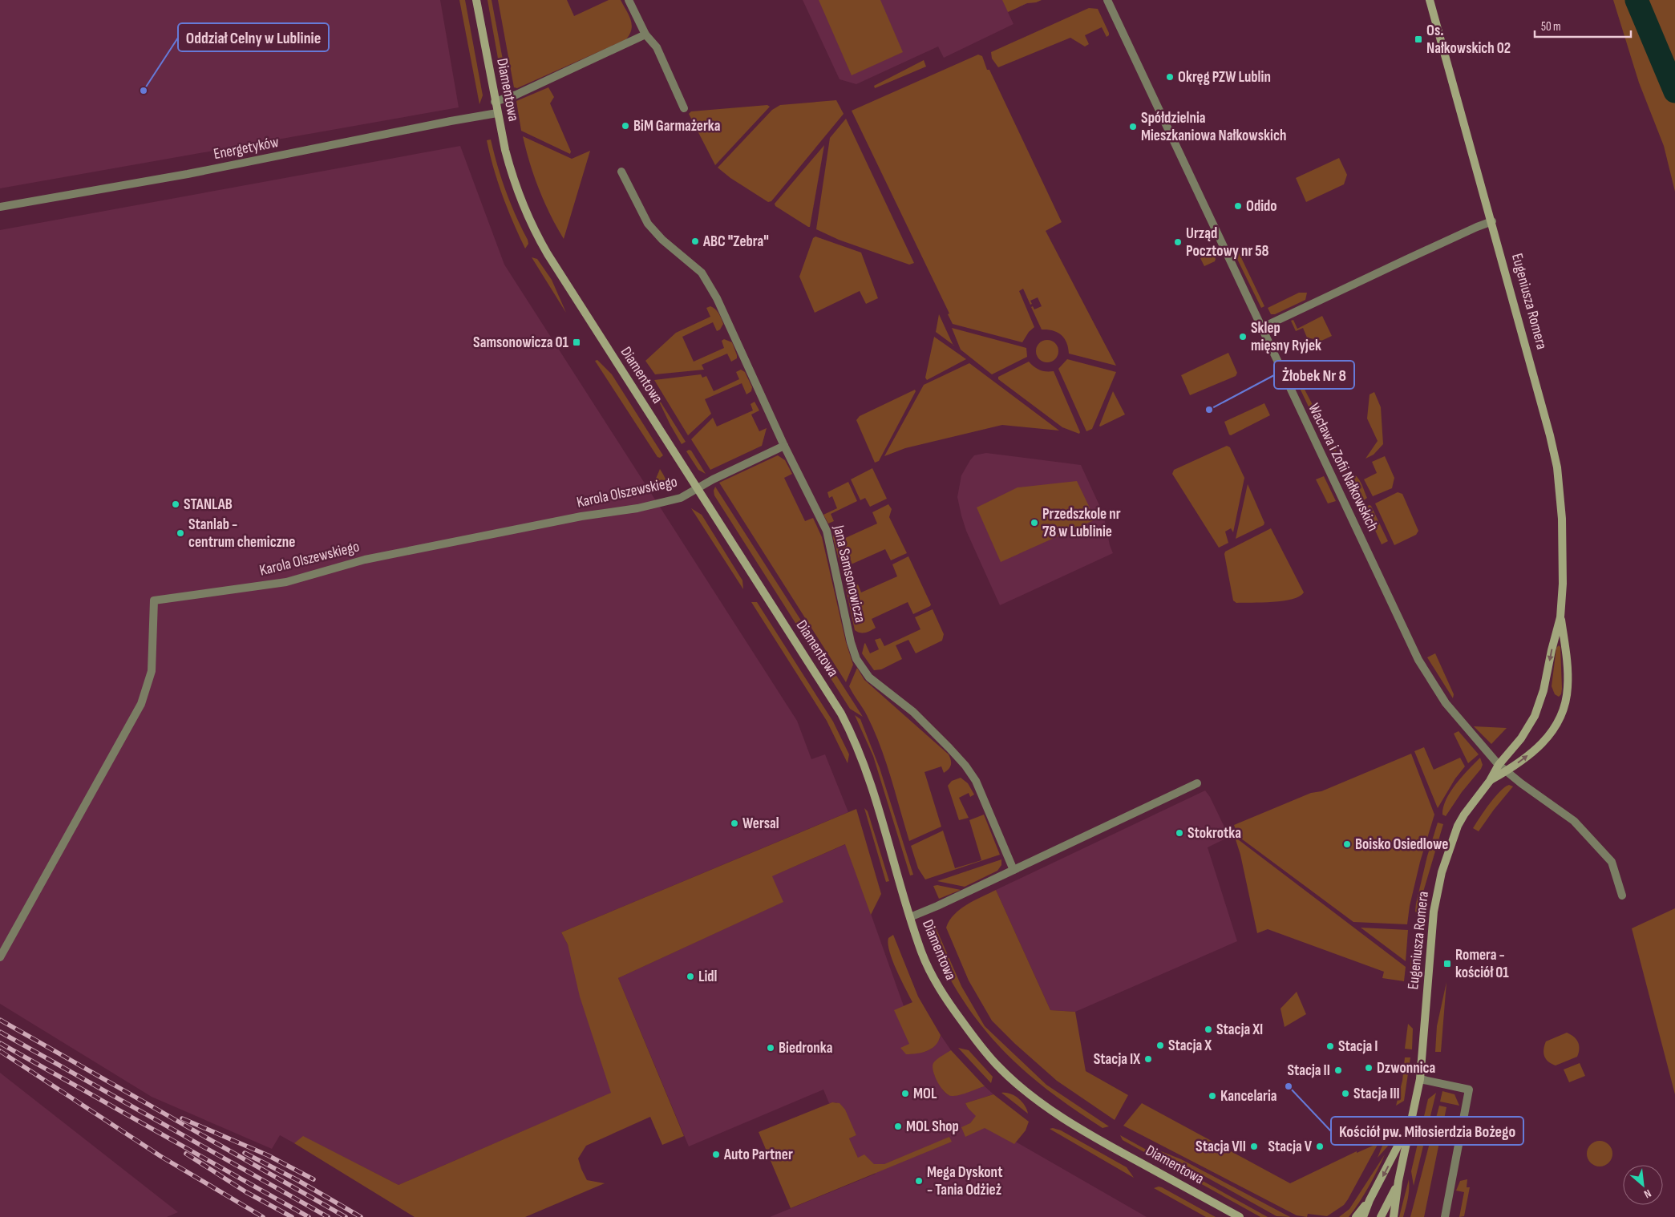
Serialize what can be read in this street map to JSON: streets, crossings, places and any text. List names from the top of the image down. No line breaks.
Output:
{"streets":{"street":["Diamentowa","Energetyków","Eugeniusza Romera","Wacława i Zofii Nałkowskich","Karola Olszewskiego","Jana Samsonowicza"]},"crossings":[["Diamentowa","Energetyków"],["Diamentowa","Karola Olszewskiego"],["Eugeniusza Romera","Wacława i Zofii Nałkowskich"]],"places":{"transit":["Os. Nałkowskich 02","Samsonowicza 01","Romera - kościół 01"],"other":["Okręg PZW Lublin","Oddział Celny w Lublinie","BiM Garmażerka","Spółdzielnia Mieszkaniowa Nałkowskich","Odido","ABC \"Zebra\"","Urząd Pocztowy nr 58","Sklep mięsny Ryjek","Żłobek Nr 8","STANLAB","Przedszkole nr 78 w Lublinie","Stanlab - centrum chemiczne","Wersal","Stokrotka","Boisko Osiedlowe","Lidl","Stacja XI","Stacja X","Stacja I","Biedronka","Stacja IX","Dzwonnica","Stacja II","Kościół pw. Miłosierdzia Bożego","MOL","Stacja III","Kancelaria","MOL Shop","Stacja VII","Stacja V","Auto Partner","Mega Dyskont - Tania Odżież"]},"scale_bar":"50 m","north":"bottom right"}
